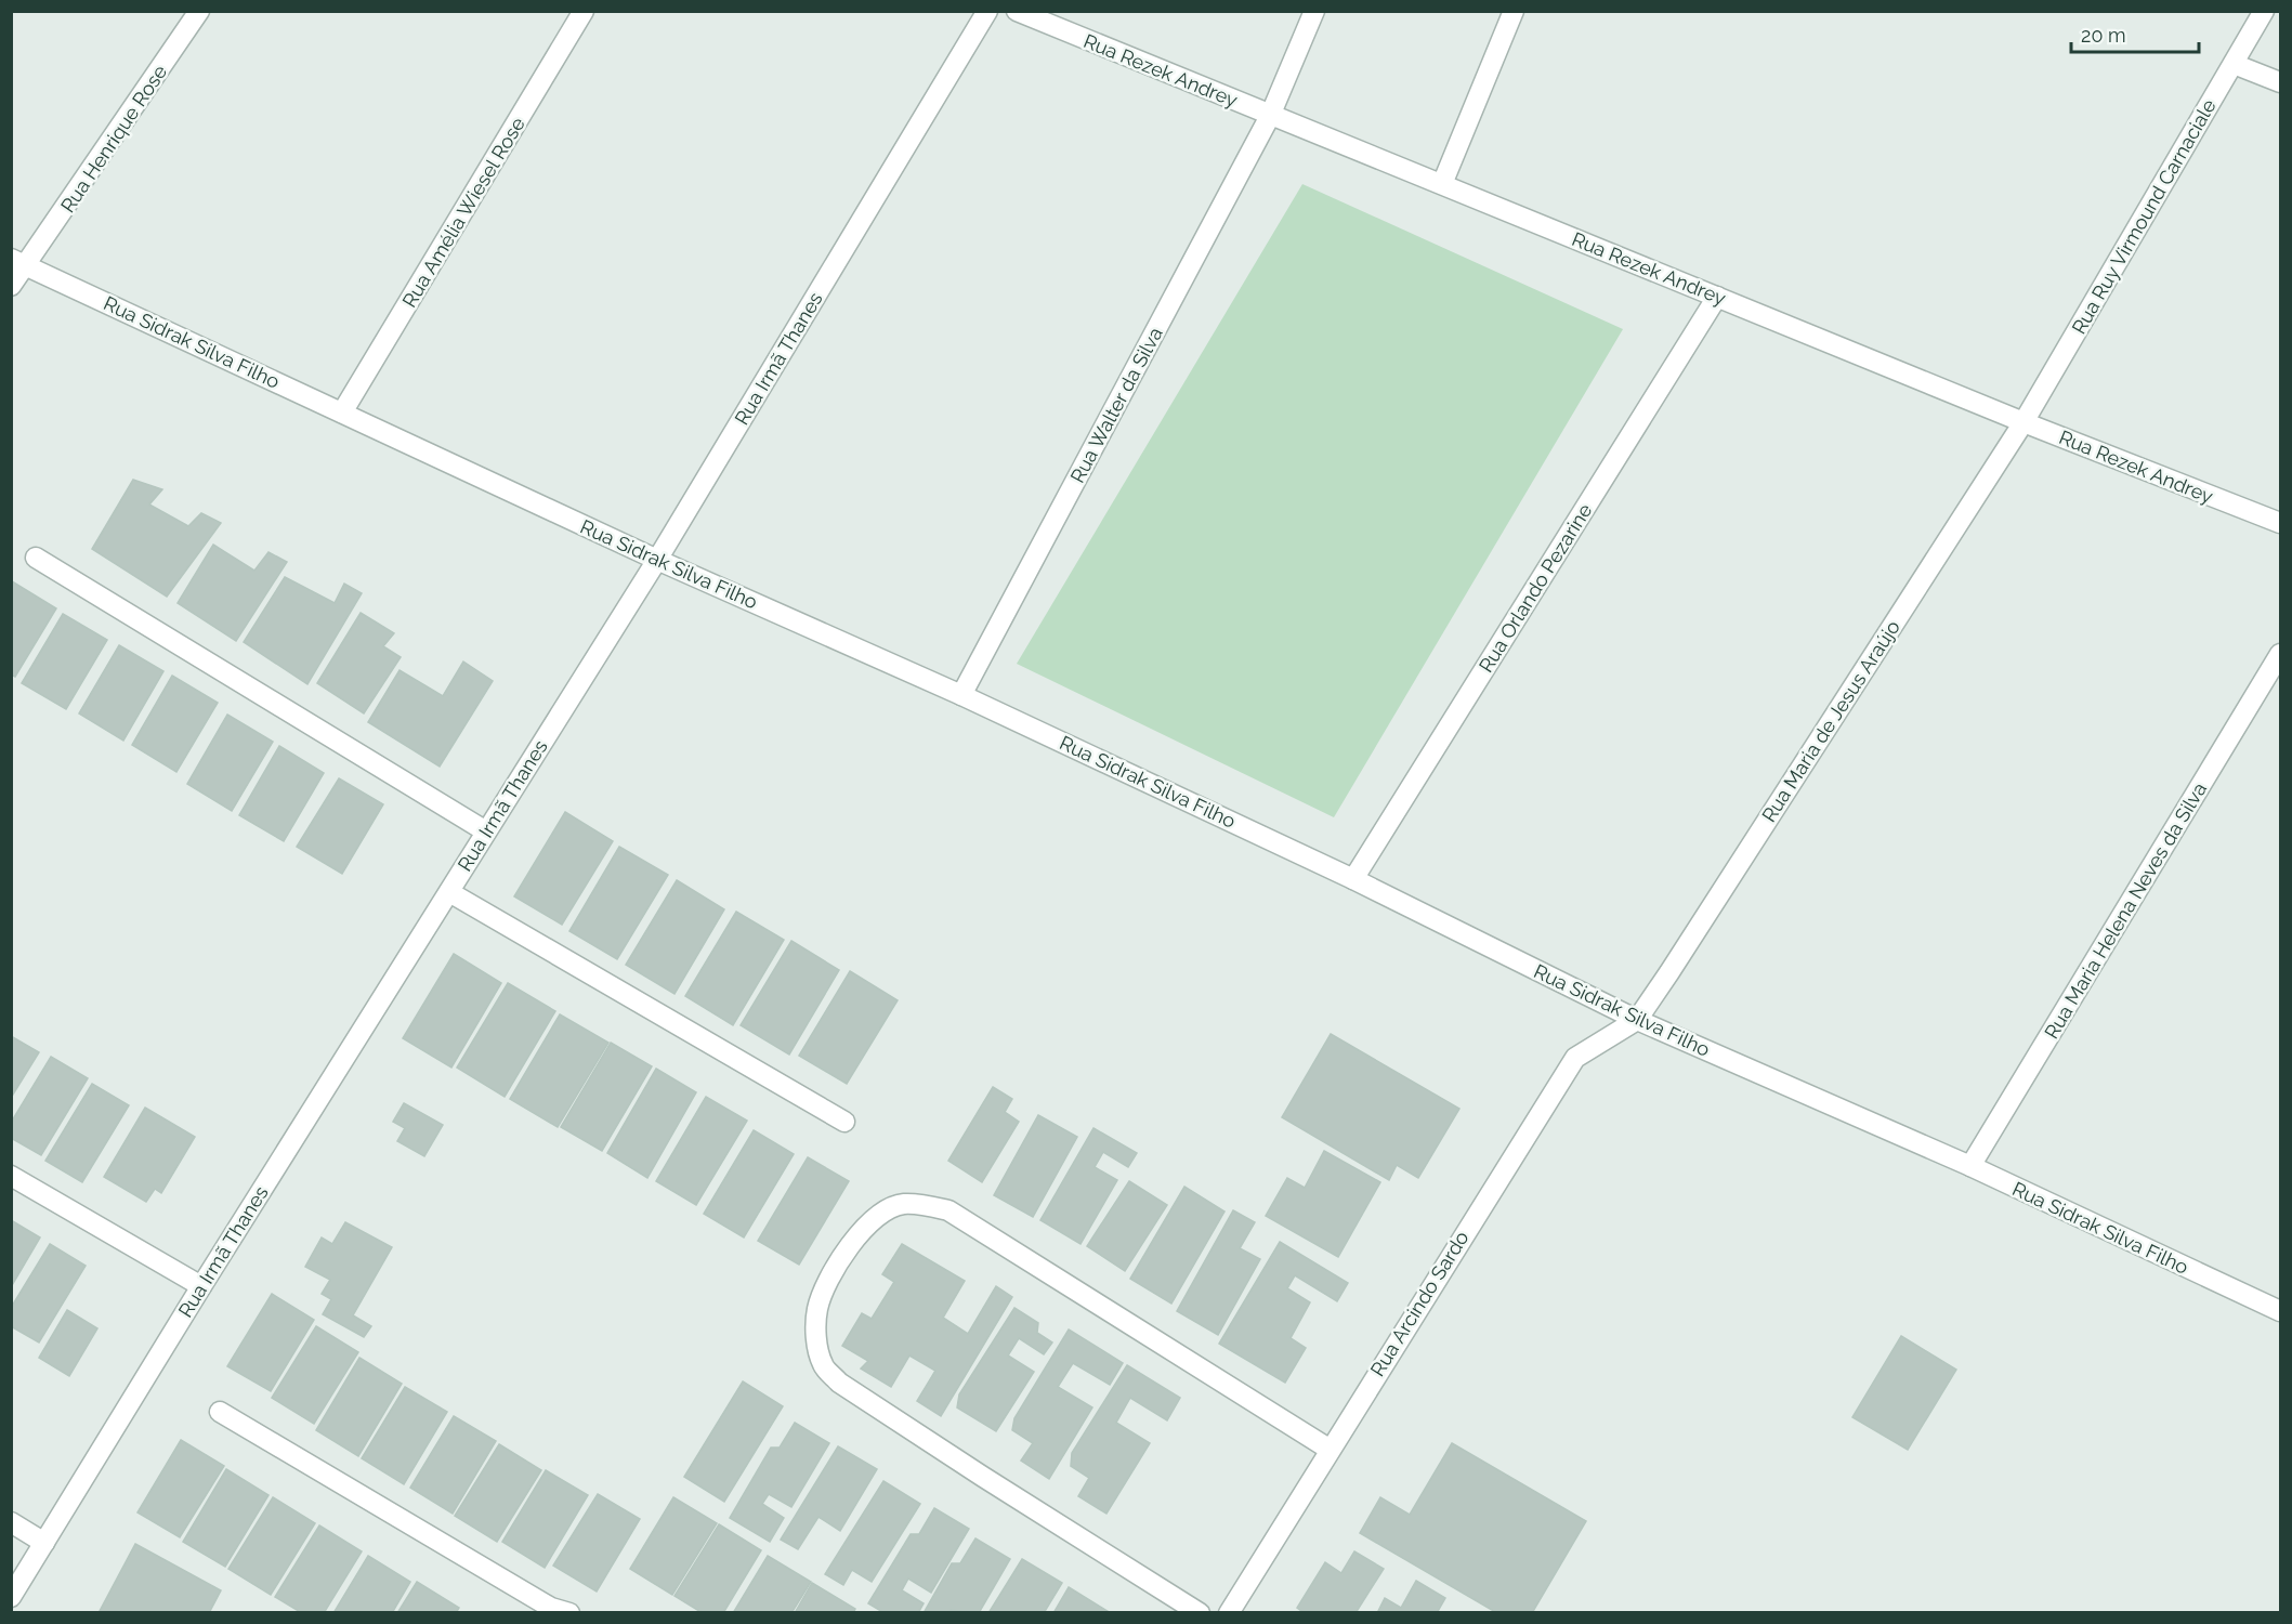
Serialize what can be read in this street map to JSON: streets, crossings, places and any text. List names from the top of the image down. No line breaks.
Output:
{"streets":{"street":["Rua Rezek Andrey","Rua Henrique Rose","Rua Amélia Wiesel Rose","Rua Ruy Virmound Carnaciale","Rua Sidrak Silva Filho","Rua Irmã Thanes","Rua Walter da Silva","Rua Orlando Pezarine","Rua Maria de Jesus Araújo","Rua Maria Helena Neves da Silva","Rua Arcindo Sardo"]},"crossings":[["Rua Rezek Andrey","Rua Ruy Virmound Carnaciale"],["Rua Rezek Andrey","Rua Walter da Silva"],["Rua Rezek Andrey","Rua Orlando Pezarine"],["Rua Rezek Andrey","Rua Maria de Jesus Araújo"],["Rua Henrique Rose","Rua Sidrak Silva Filho"],["Rua Amélia Wiesel Rose","Rua Sidrak Silva Filho"],["Rua Ruy Virmound Carnaciale","Rua Maria de Jesus Araújo"],["Rua Sidrak Silva Filho","Rua Irmã Thanes"],["Rua Sidrak Silva Filho","Rua Walter da Silva"],["Rua Sidrak Silva Filho","Rua Orlando Pezarine"],["Rua Sidrak Silva Filho","Rua Maria de Jesus Araújo"],["Rua Sidrak Silva Filho","Rua Maria Helena Neves da Silva"],["Rua Sidrak Silva Filho","Rua Arcindo Sardo"],["Rua Maria de Jesus Araújo","Rua Arcindo Sardo"]],"scale_bar":"20 m"}
